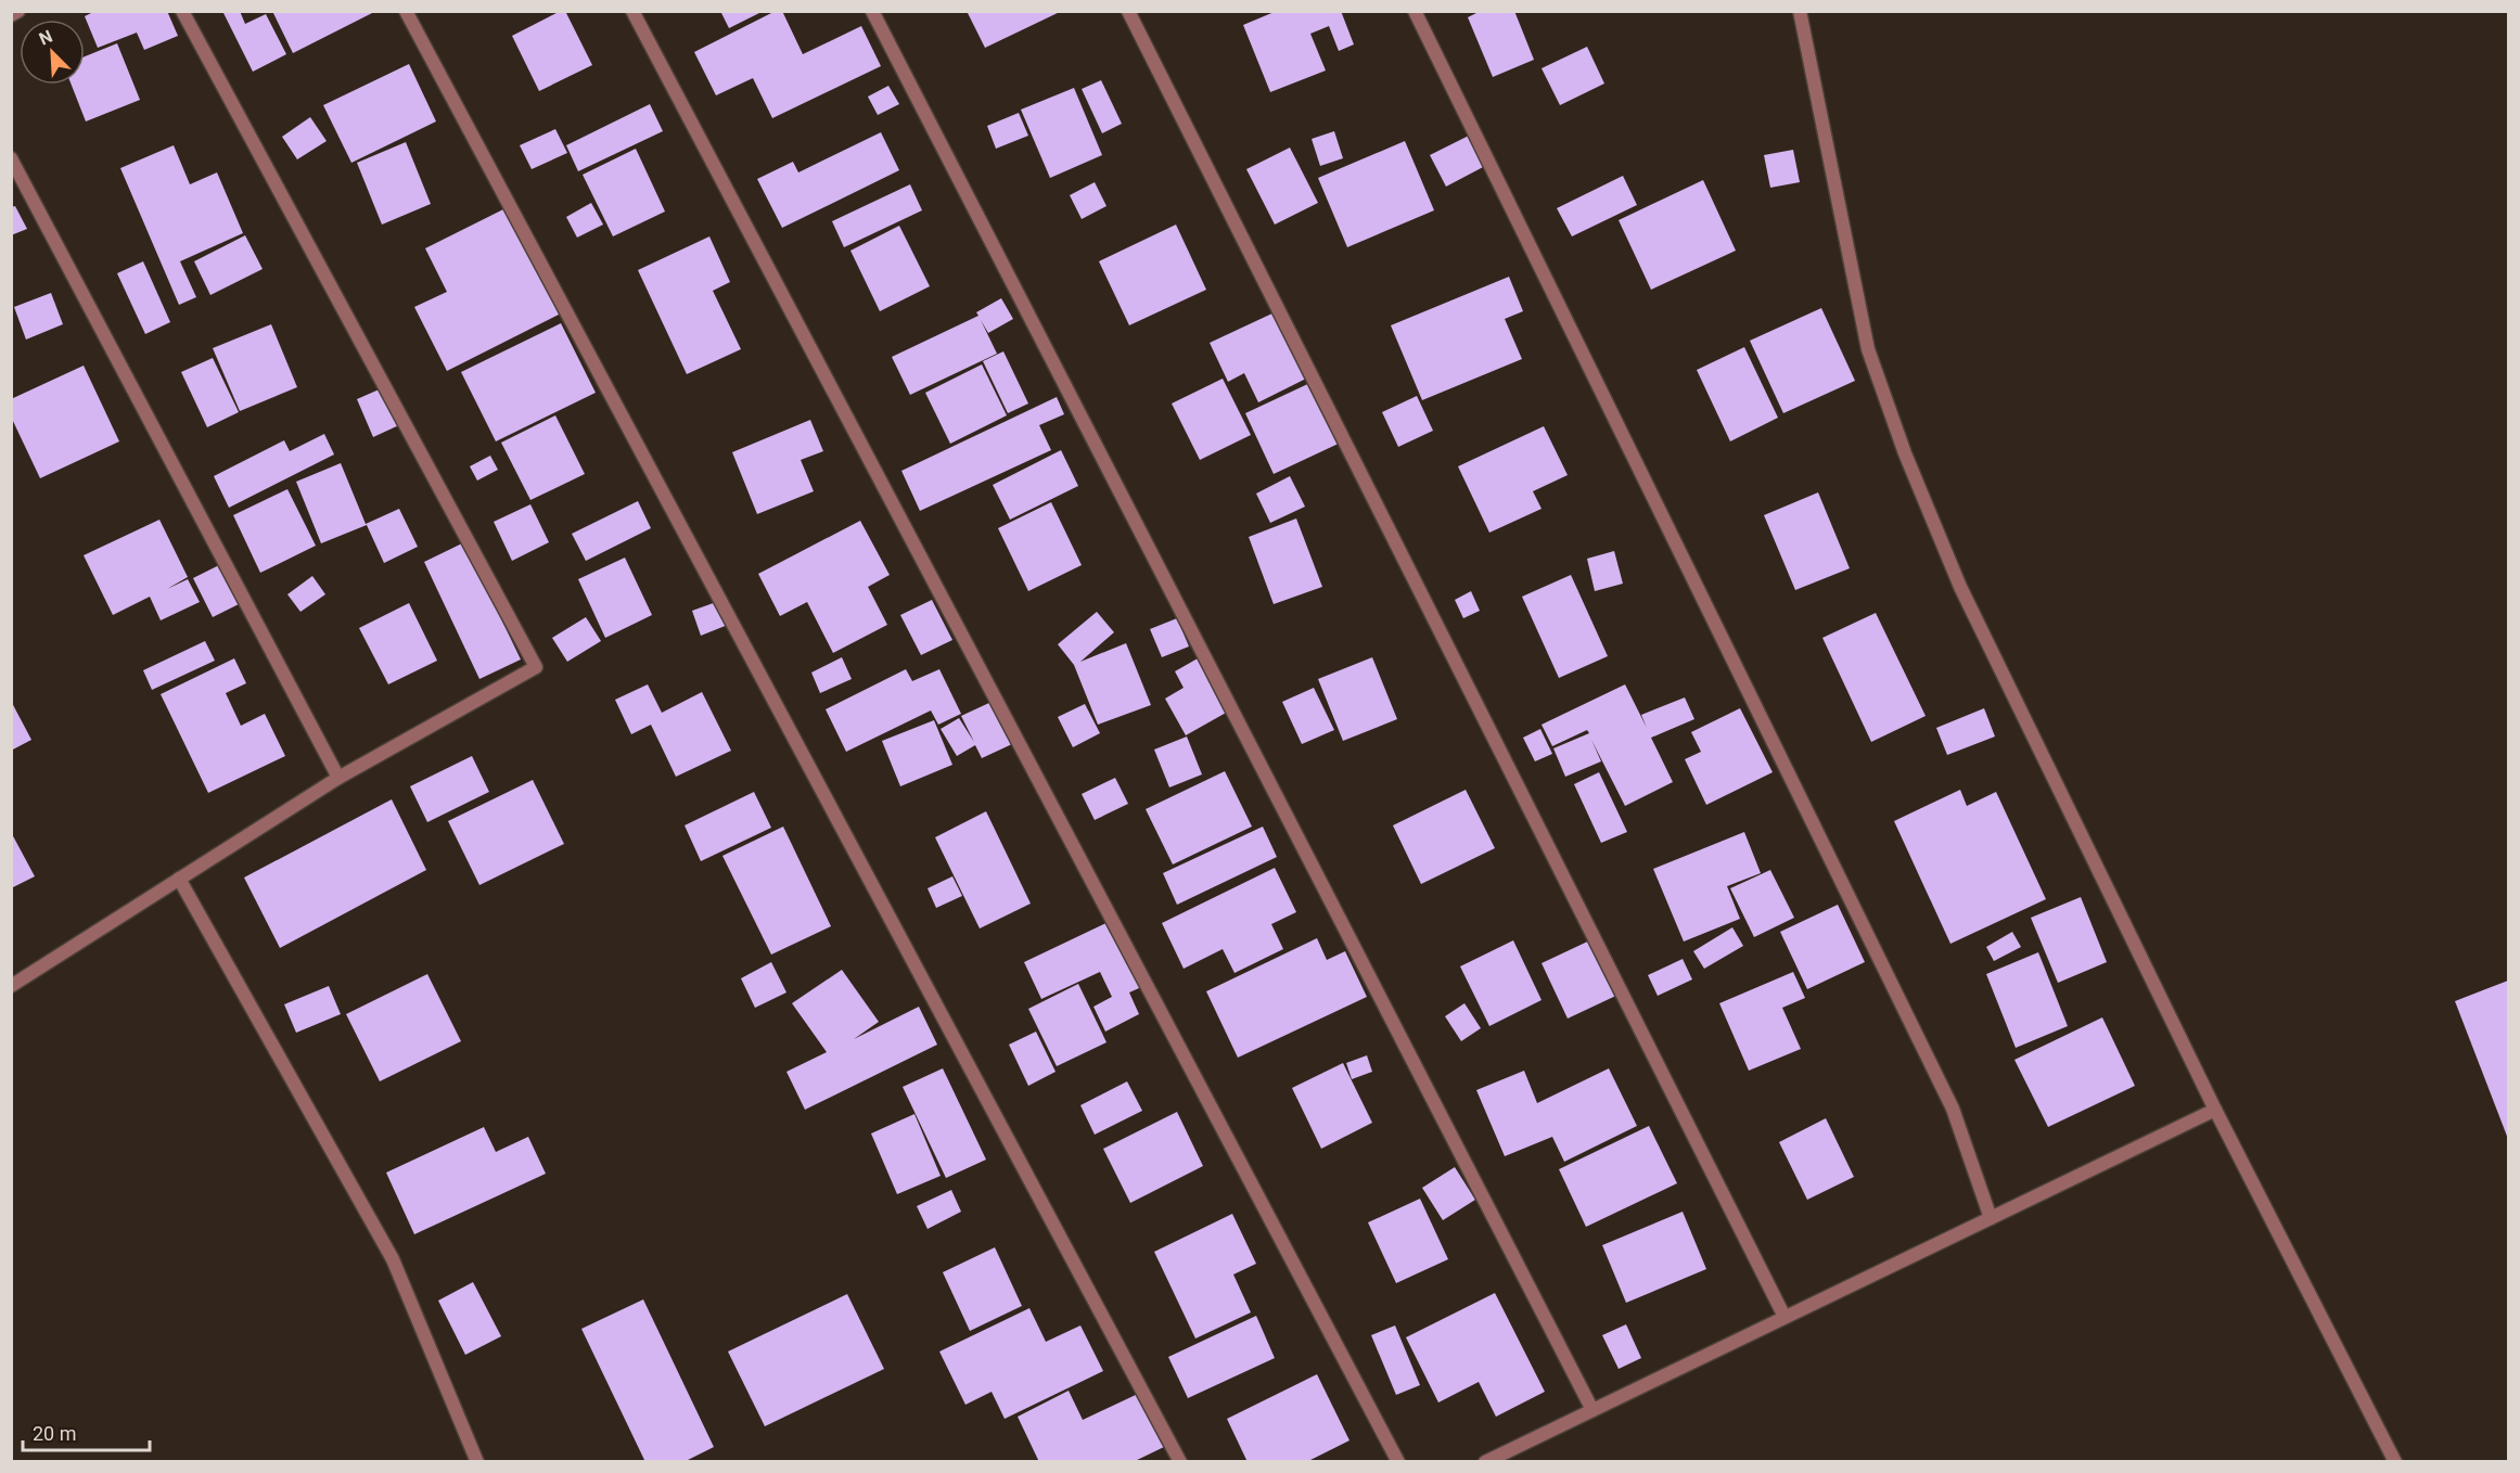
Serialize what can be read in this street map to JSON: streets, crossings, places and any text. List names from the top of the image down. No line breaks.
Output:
{"scale_bar":"20 m","north":"top left"}
